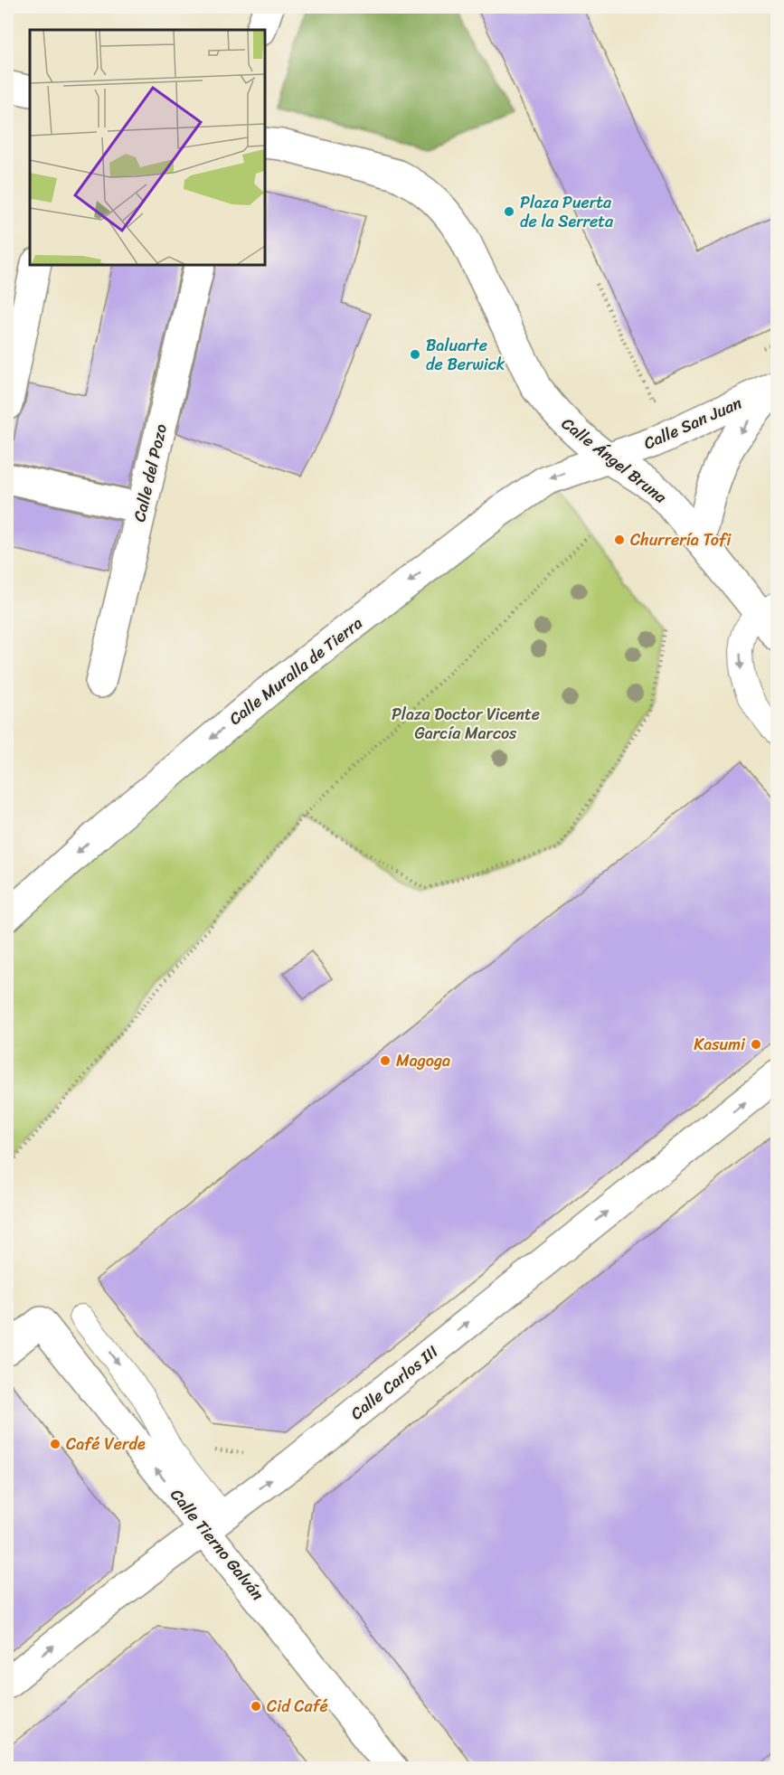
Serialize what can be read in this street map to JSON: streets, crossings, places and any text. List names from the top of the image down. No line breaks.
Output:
{"streets":{"street":["Calle San Juan","Calle Ángel Bruna","Calle del Pozo","Calle Muralla de Tierra","Calle Carlos III","Calle Tierno Galván"]},"crossings":[["Calle San Juan","Calle Ángel Bruna"],["Calle San Juan","Calle Muralla de Tierra"],["Calle Ángel Bruna","Calle Muralla de Tierra"],["Calle Carlos III","Calle Tierno Galván"]],"one_way":["Calle Muralla de Tierra","Calle Carlos III","Calle Tierno Galván"],"parks":["Plaza Doctor Vicente García Marcos"],"places":["Plaza Puerta de la Serreta","Baluarte de Berwick","Churrería Tofi","Kasumi","Magoga","Café Verde","Cid Café"]}
